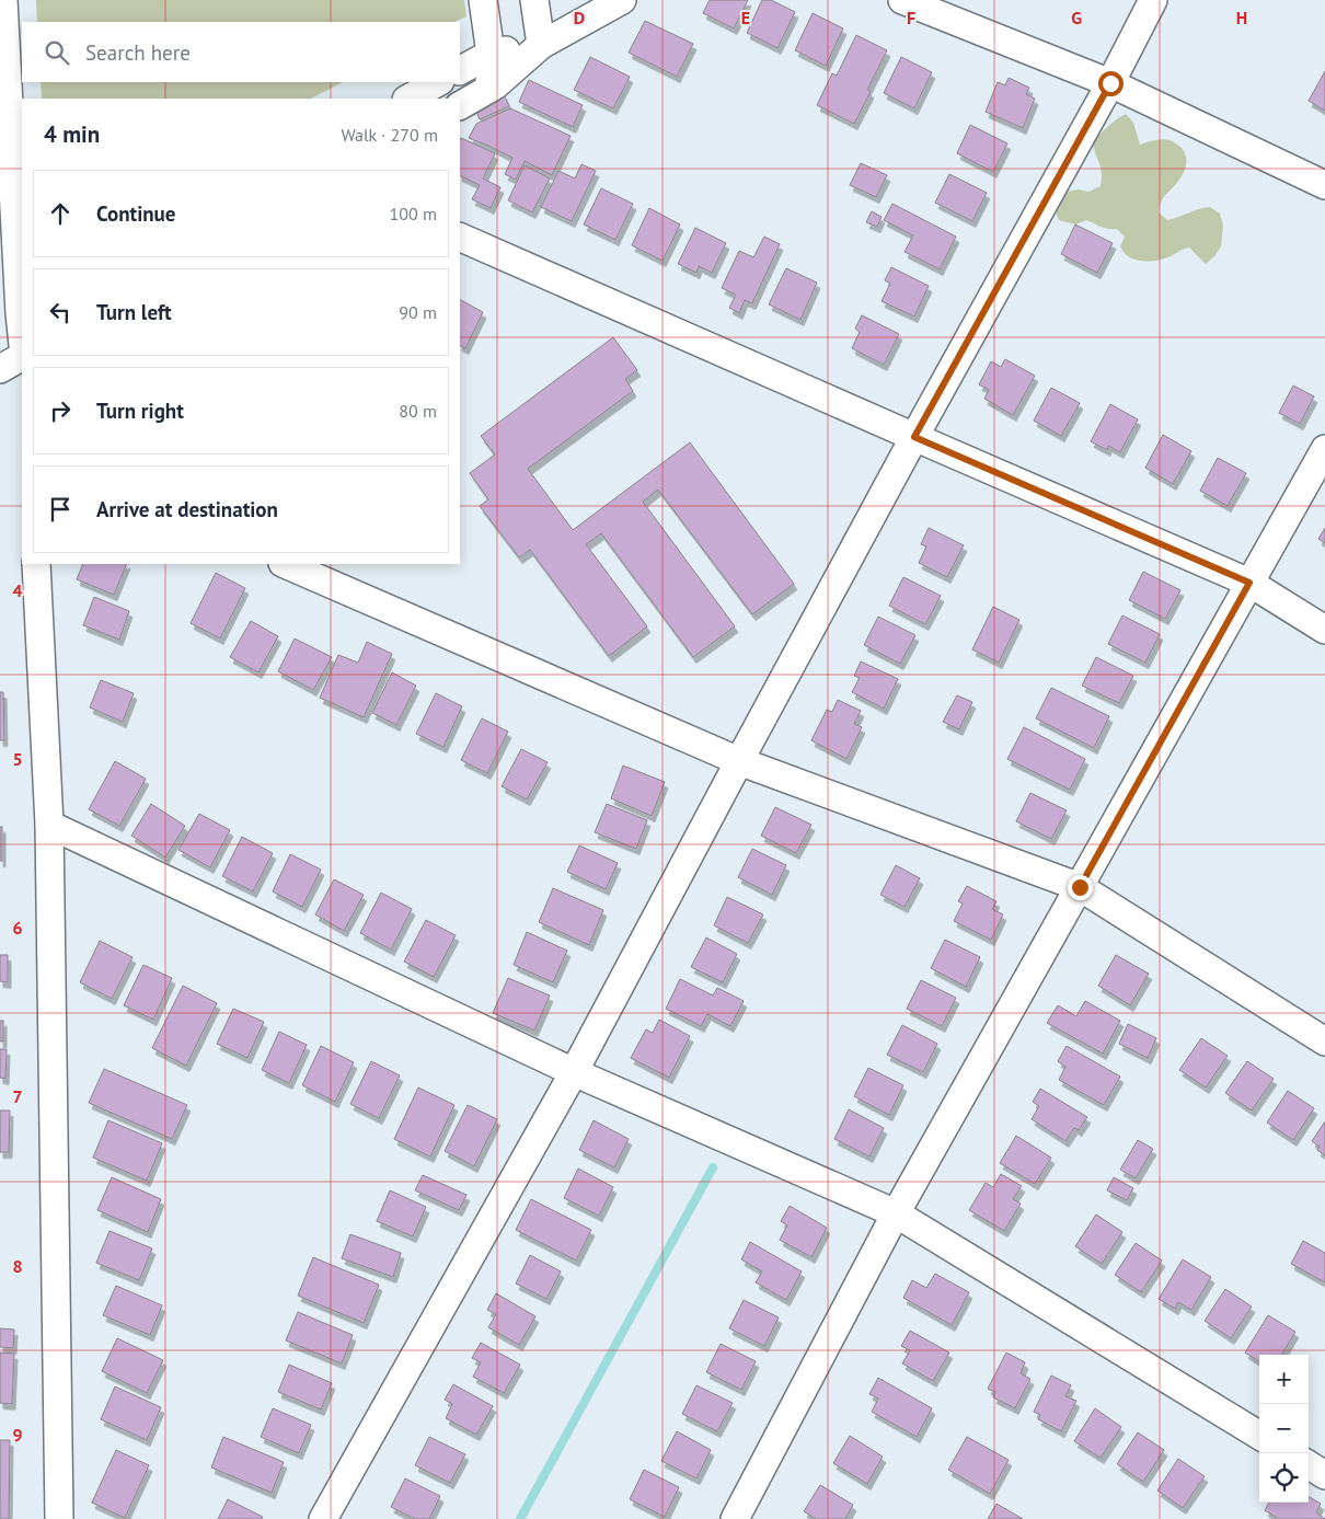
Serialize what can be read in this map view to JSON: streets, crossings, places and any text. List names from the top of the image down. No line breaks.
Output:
{"page":{"search":"Search here","heading":["4 min","Walk · 270 m"],"list":[["Continue","100 m"],["Turn left","90 m"],["Turn right","80 m"],"Arrive at destination"],"map_buttons":["+","−"]},"grid":{"columns":["D","E","F","G","H"],"rows":["4","5","6","7","8","9"]}}
